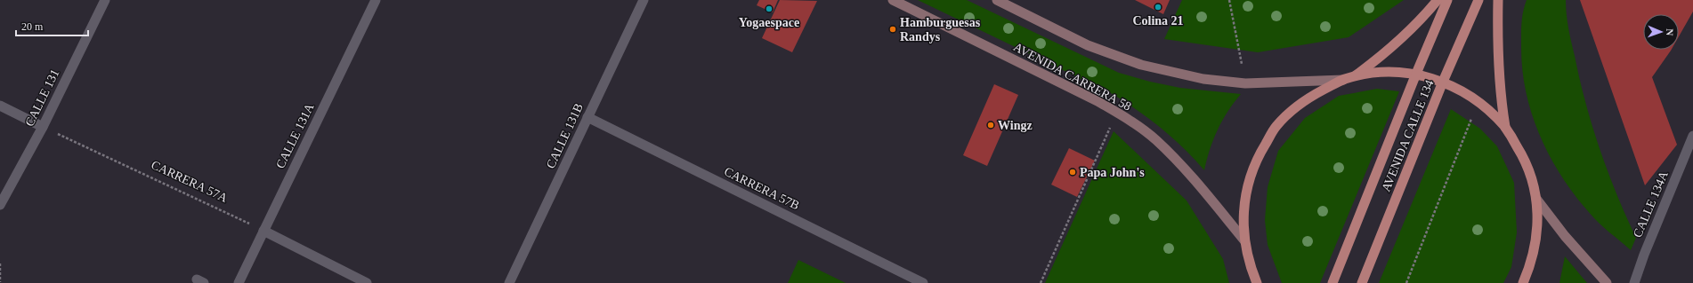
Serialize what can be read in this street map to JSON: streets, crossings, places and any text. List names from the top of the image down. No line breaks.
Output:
{"streets":{"main road":["AVENIDA CARRERA 58","AVENIDA CALLE 134"],"street":["CALLE 131","CALLE 131A","CALLE 131B","CARRERA 57B","CALLE 134A"],"path":["CARRERA 57A"]},"crossings":[["CALLE 131","CARRERA 57A"],["CALLE 131A","CARRERA 57A"],["CALLE 131B","CARRERA 57B"]],"places":["Colina 21","Yogaespace","Hamburguesas Randys","Wingz","Papa John's"],"scale_bar":"20 m","north":"right"}
